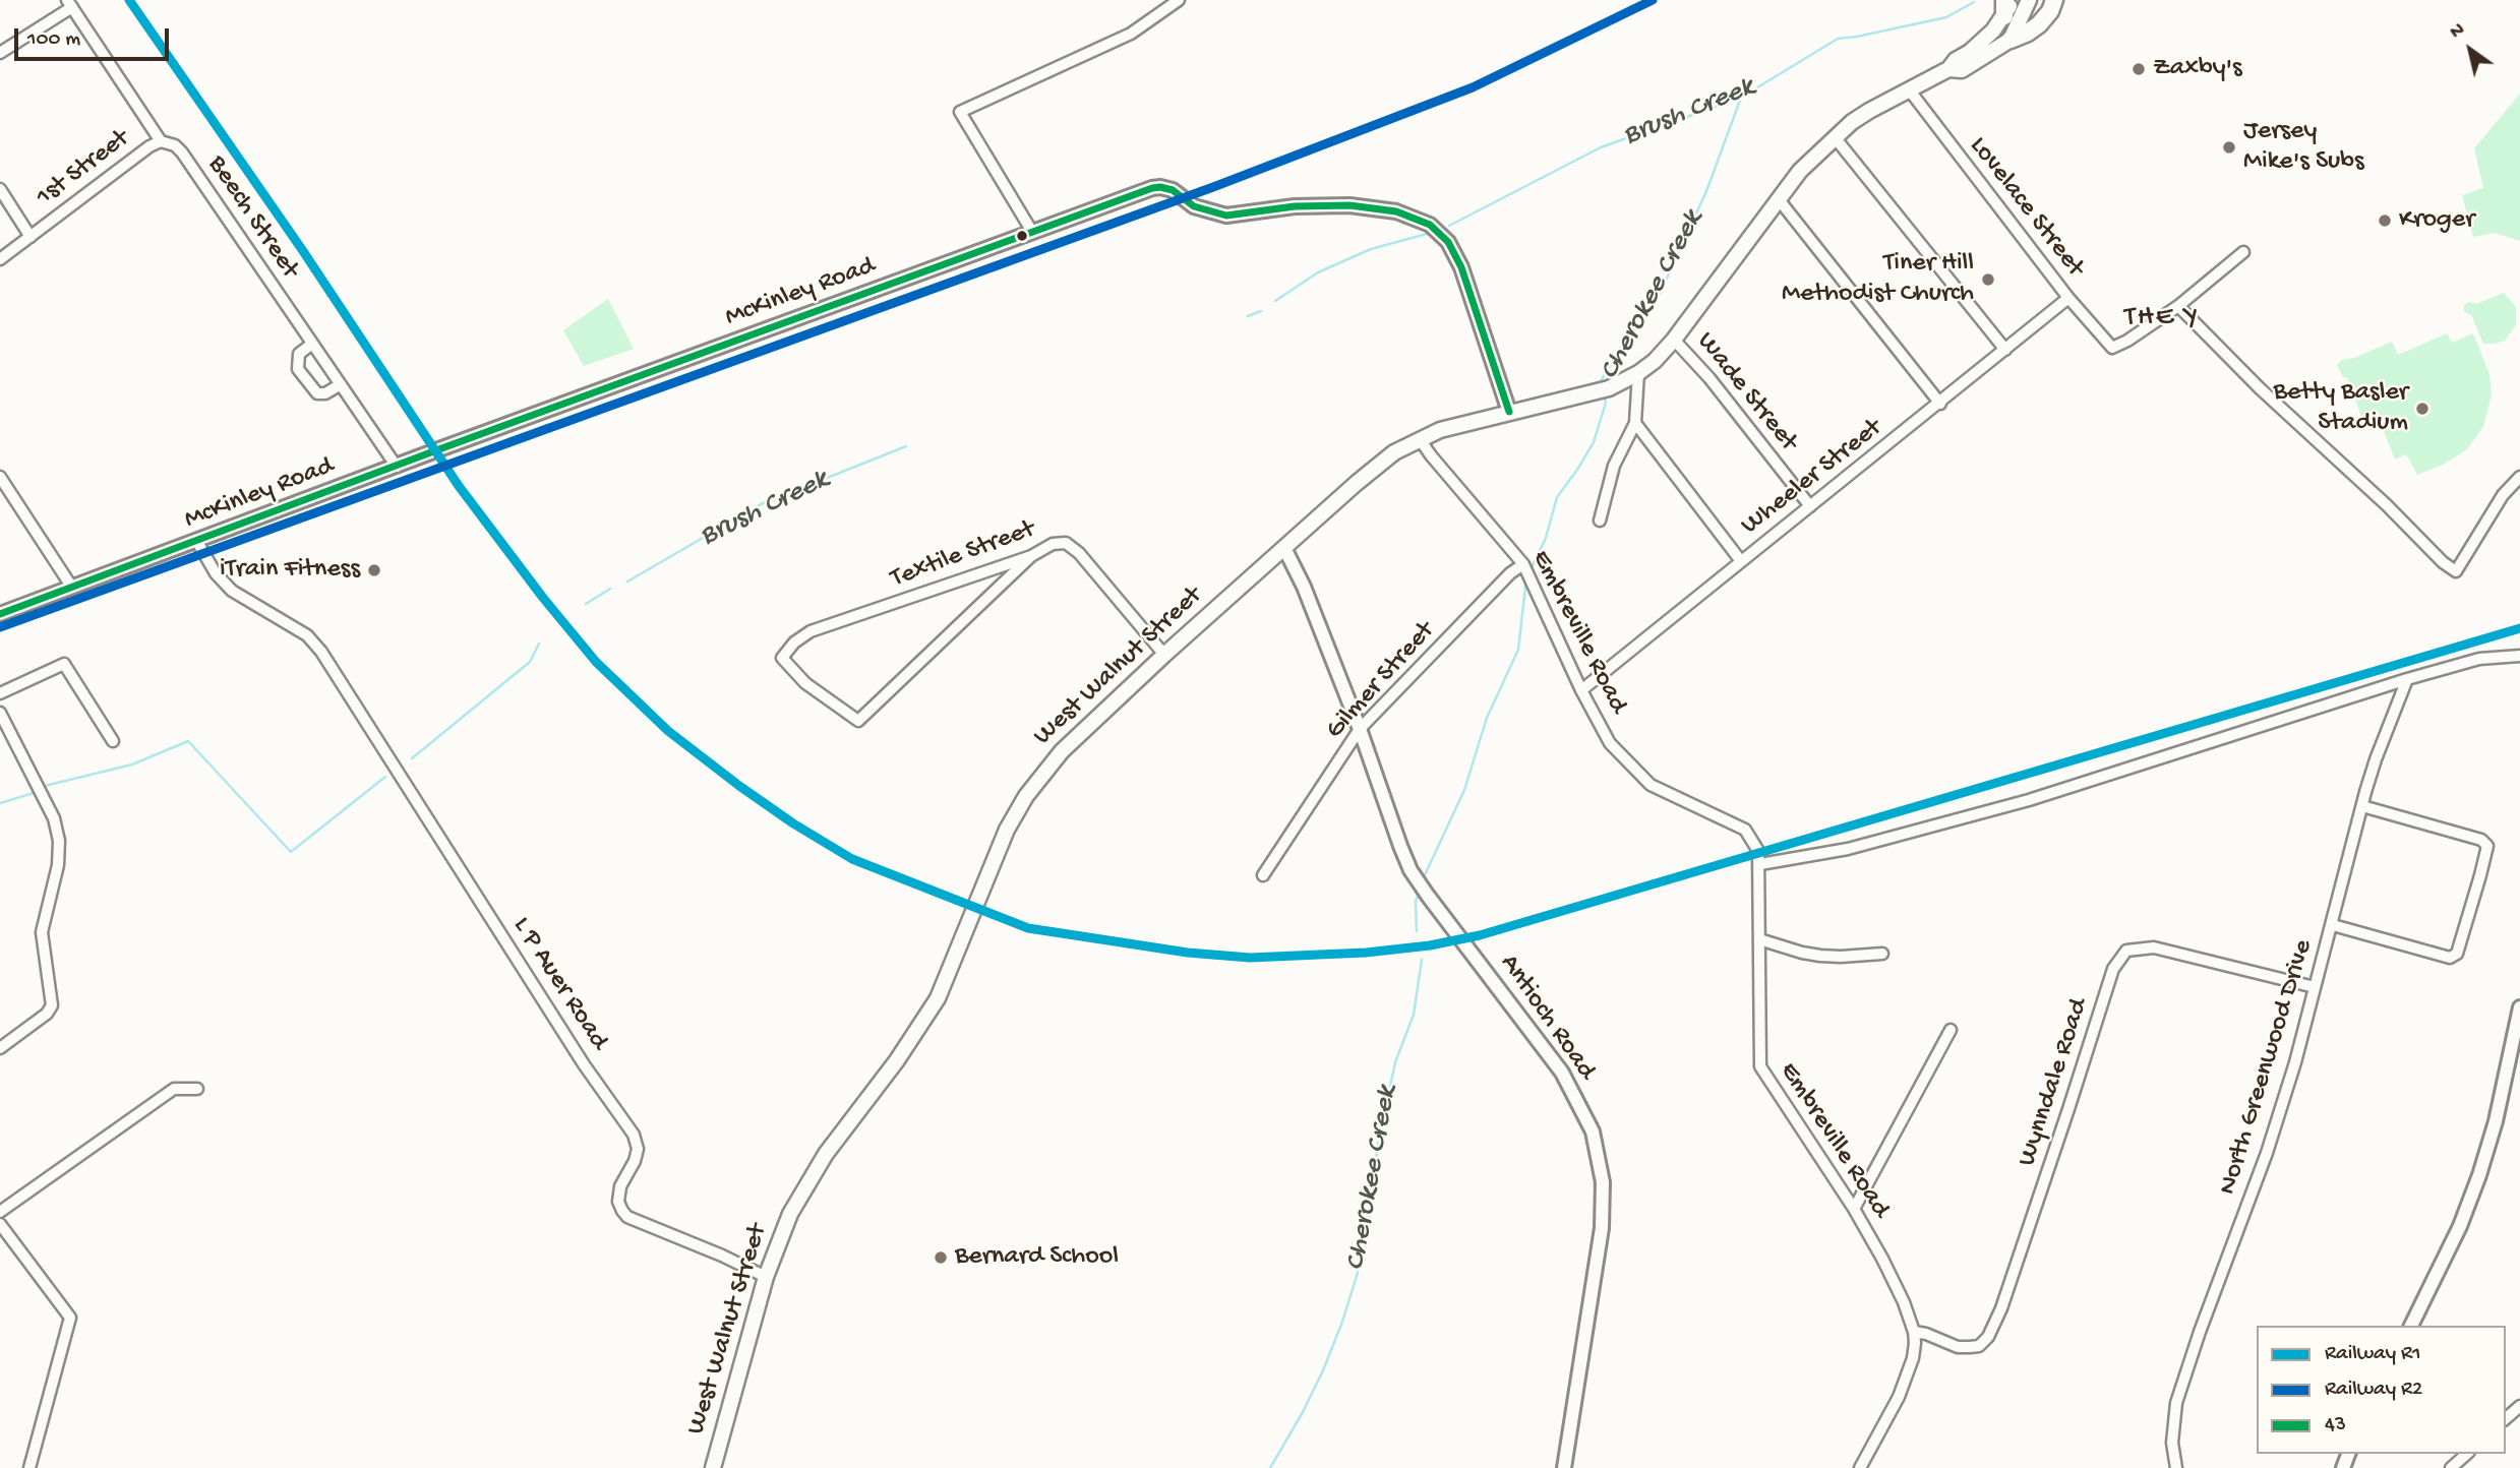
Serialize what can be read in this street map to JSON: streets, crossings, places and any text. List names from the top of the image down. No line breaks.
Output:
{"streets":{"main road":["West Walnut Street"],"street":["1st Street","Lovelace Street","Beech Street","McKinley Road","Wade Street","Wheeler Street","Textile Street","Embreville Road","Gilmer Street","L P Auer Road","Antioch Road","North Greenwood Drive","Wynndale Road"]},"crossings":[["1st Street","Beech Street"],["Lovelace Street","Wheeler Street"],["Lovelace Street","West Walnut Street"],["Beech Street","McKinley Road"],["McKinley Road","West Walnut Street"],["McKinley Road","L P Auer Road"],["Wade Street","Wheeler Street"],["Wade Street","West Walnut Street"],["Wheeler Street","Embreville Road"],["Textile Street","West Walnut Street"],["Embreville Road","West Walnut Street"],["Embreville Road","Gilmer Street"],["Embreville Road","Wynndale Road"],["West Walnut Street","L P Auer Road"],["West Walnut Street","Antioch Road"],["Gilmer Street","Antioch Road"],["North Greenwood Drive","Wynndale Road"]],"districts":["THE Y"],"water":["Brush Creek","Cherokee Creek"],"places":["Zaxby's","Jersey Mike's Subs","Kroger","Tiner Hill Methodist Church","Betty Basler Stadium","iTrain Fitness","Bernard School"],"lines":["rail line R1","rail line R2","transit line 43"],"legend":["Railway R1","Railway R2","43"],"scale_bar":"100 m","north":"top left"}
